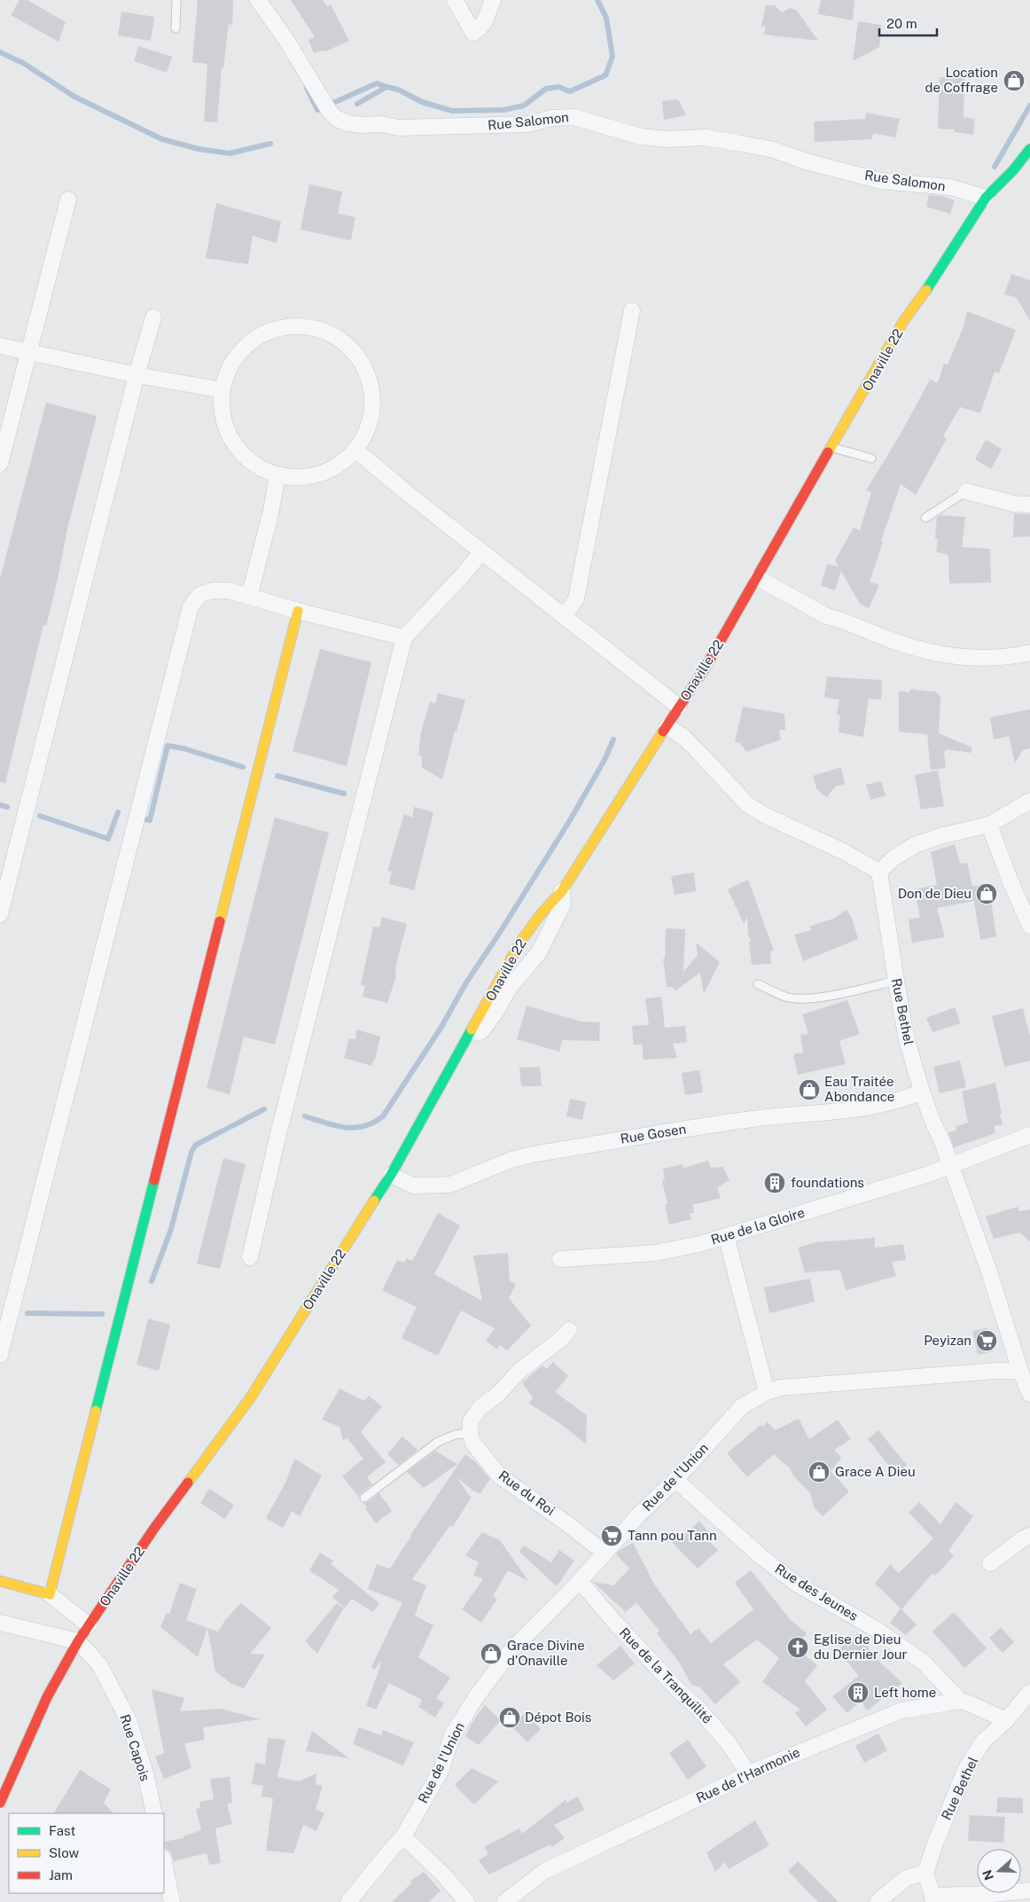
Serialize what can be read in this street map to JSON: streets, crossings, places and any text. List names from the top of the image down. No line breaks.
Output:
{"streets":{"street":["Rue Salomon","Onaville 22","Rue Bethel","Rue Gosen","Rue de la Gloire","Rue de l'Union","Rue du Roi","Rue des Jeunes","Rue de la Tranquilité","Rue Capois","Rue de l'Harmonie"]},"crossings":[["Rue Salomon","Onaville 22"],["Onaville 22","Rue Gosen"],["Onaville 22","Rue Capois"],["Rue Bethel","Rue Gosen"],["Rue Bethel","Rue de la Gloire"],["Rue Bethel","Rue de l'Union"],["Rue de l'Union","Rue du Roi"],["Rue de l'Union","Rue des Jeunes"],["Rue de l'Union","Rue de la Tranquilité"],["Rue des Jeunes","Rue de l'Harmonie"],["Rue de la Tranquilité","Rue de l'Harmonie"]],"places":{"shop":["Location de Coffrage","Don de Dieu","Eau Traitée Abondance","Grace A Dieu","Grace Divine d'Onaville","Dépot Bois"],"building":["foundations","Left home"],"supermarket":["Peyizan","Tann pou Tann"],"church":["Eglise de Dieu du Dernier Jour"]},"legend":["Fast","Slow","Jam"],"scale_bar":"20 m","north":"left"}
